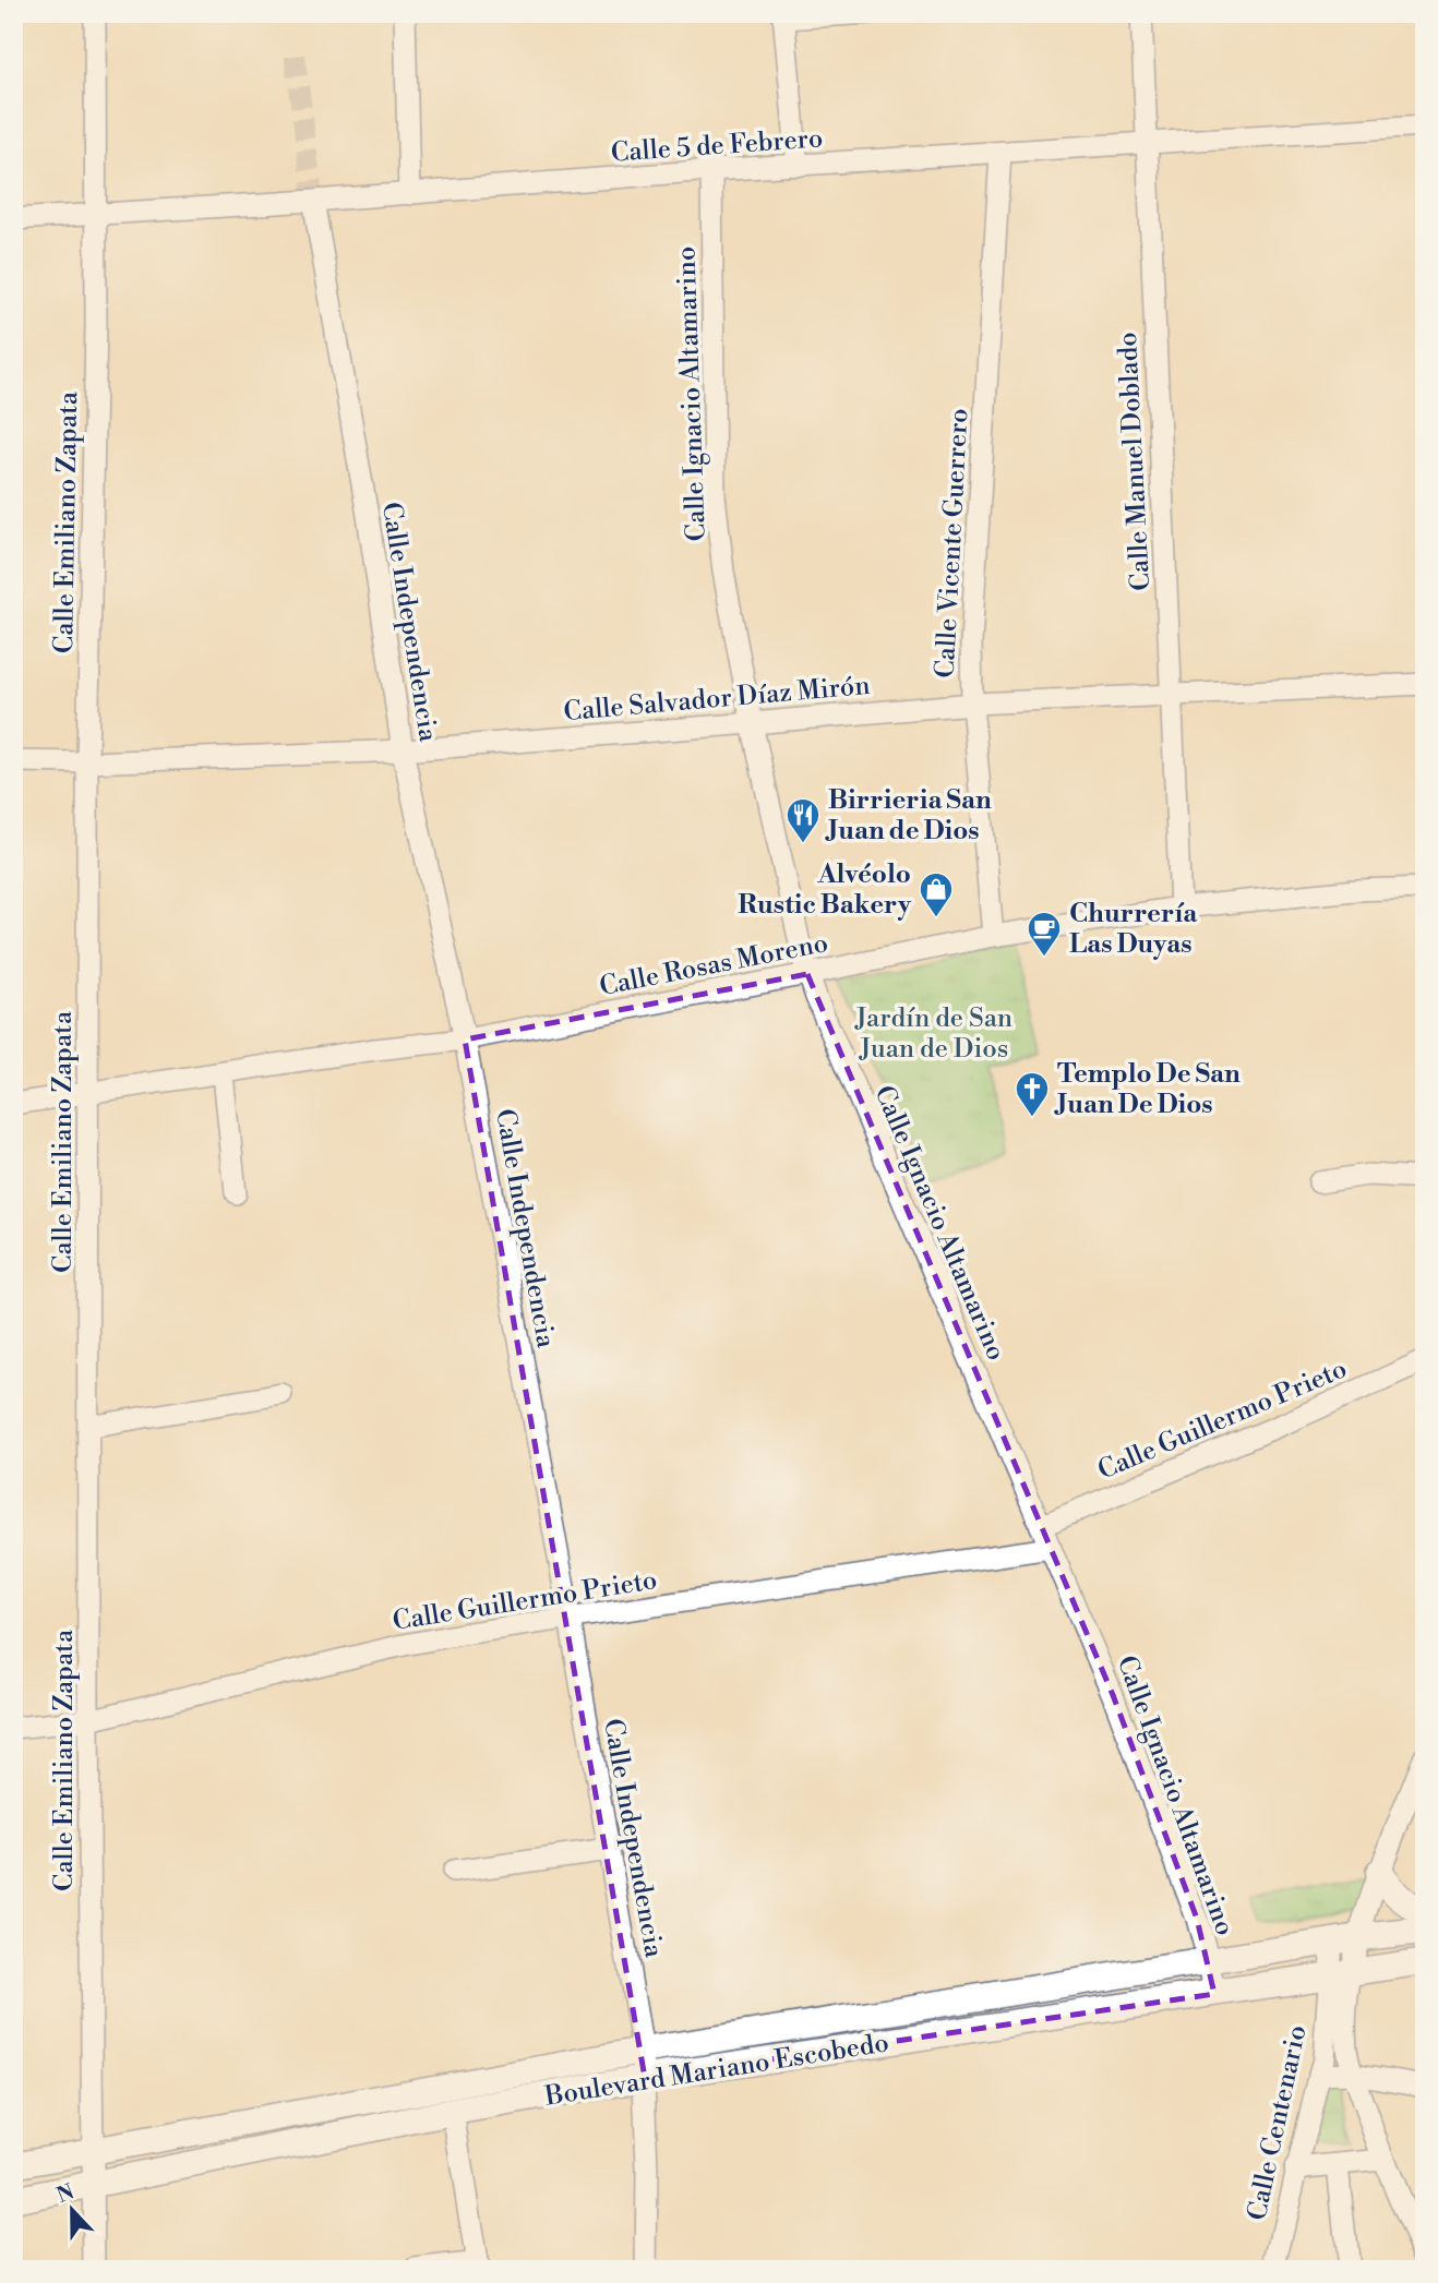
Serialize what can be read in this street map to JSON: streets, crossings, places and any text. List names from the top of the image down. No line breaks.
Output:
{"streets":{"main road":["Boulevard Mariano Escobedo"],"street":["Calle 5 de Febrero","Calle Ignacio Altamarino","Calle Manuel Doblado","Calle Emiliano Zapata","Calle Vicente Guerrero","Calle Independencia","Calle Salvador Díaz Mirón","Calle Rosas Moreno","Calle Guillermo Prieto","Calle Centenario"]},"crossings":[["Calle 5 de Febrero","Calle Ignacio Altamarino"],["Calle 5 de Febrero","Calle Manuel Doblado"],["Calle 5 de Febrero","Calle Emiliano Zapata"],["Calle 5 de Febrero","Calle Vicente Guerrero"],["Calle 5 de Febrero","Calle Independencia"],["Calle Ignacio Altamarino","Calle Salvador Díaz Mirón"],["Calle Ignacio Altamarino","Calle Rosas Moreno"],["Calle Ignacio Altamarino","Calle Guillermo Prieto"],["Calle Ignacio Altamarino","Boulevard Mariano Escobedo"],["Calle Manuel Doblado","Calle Salvador Díaz Mirón"],["Calle Manuel Doblado","Calle Rosas Moreno"],["Calle Emiliano Zapata","Calle Salvador Díaz Mirón"],["Calle Emiliano Zapata","Calle Rosas Moreno"],["Calle Emiliano Zapata","Calle Guillermo Prieto"],["Calle Emiliano Zapata","Boulevard Mariano Escobedo"],["Calle Vicente Guerrero","Calle Salvador Díaz Mirón"],["Calle Vicente Guerrero","Calle Rosas Moreno"],["Calle Independencia","Calle Salvador Díaz Mirón"],["Calle Independencia","Calle Rosas Moreno"],["Calle Independencia","Calle Guillermo Prieto"],["Calle Independencia","Boulevard Mariano Escobedo"],["Boulevard Mariano Escobedo","Calle Centenario"]],"parks":["Jardín de San Juan de Dios"],"places":{"restaurant":["Birrieria San Juan de Dios"],"shop":["Alvéolo Rustic Bakery"],"cafe":["Churrería Las Duyas"],"church":["Templo De San Juan De Dios"]},"north":"top"}
